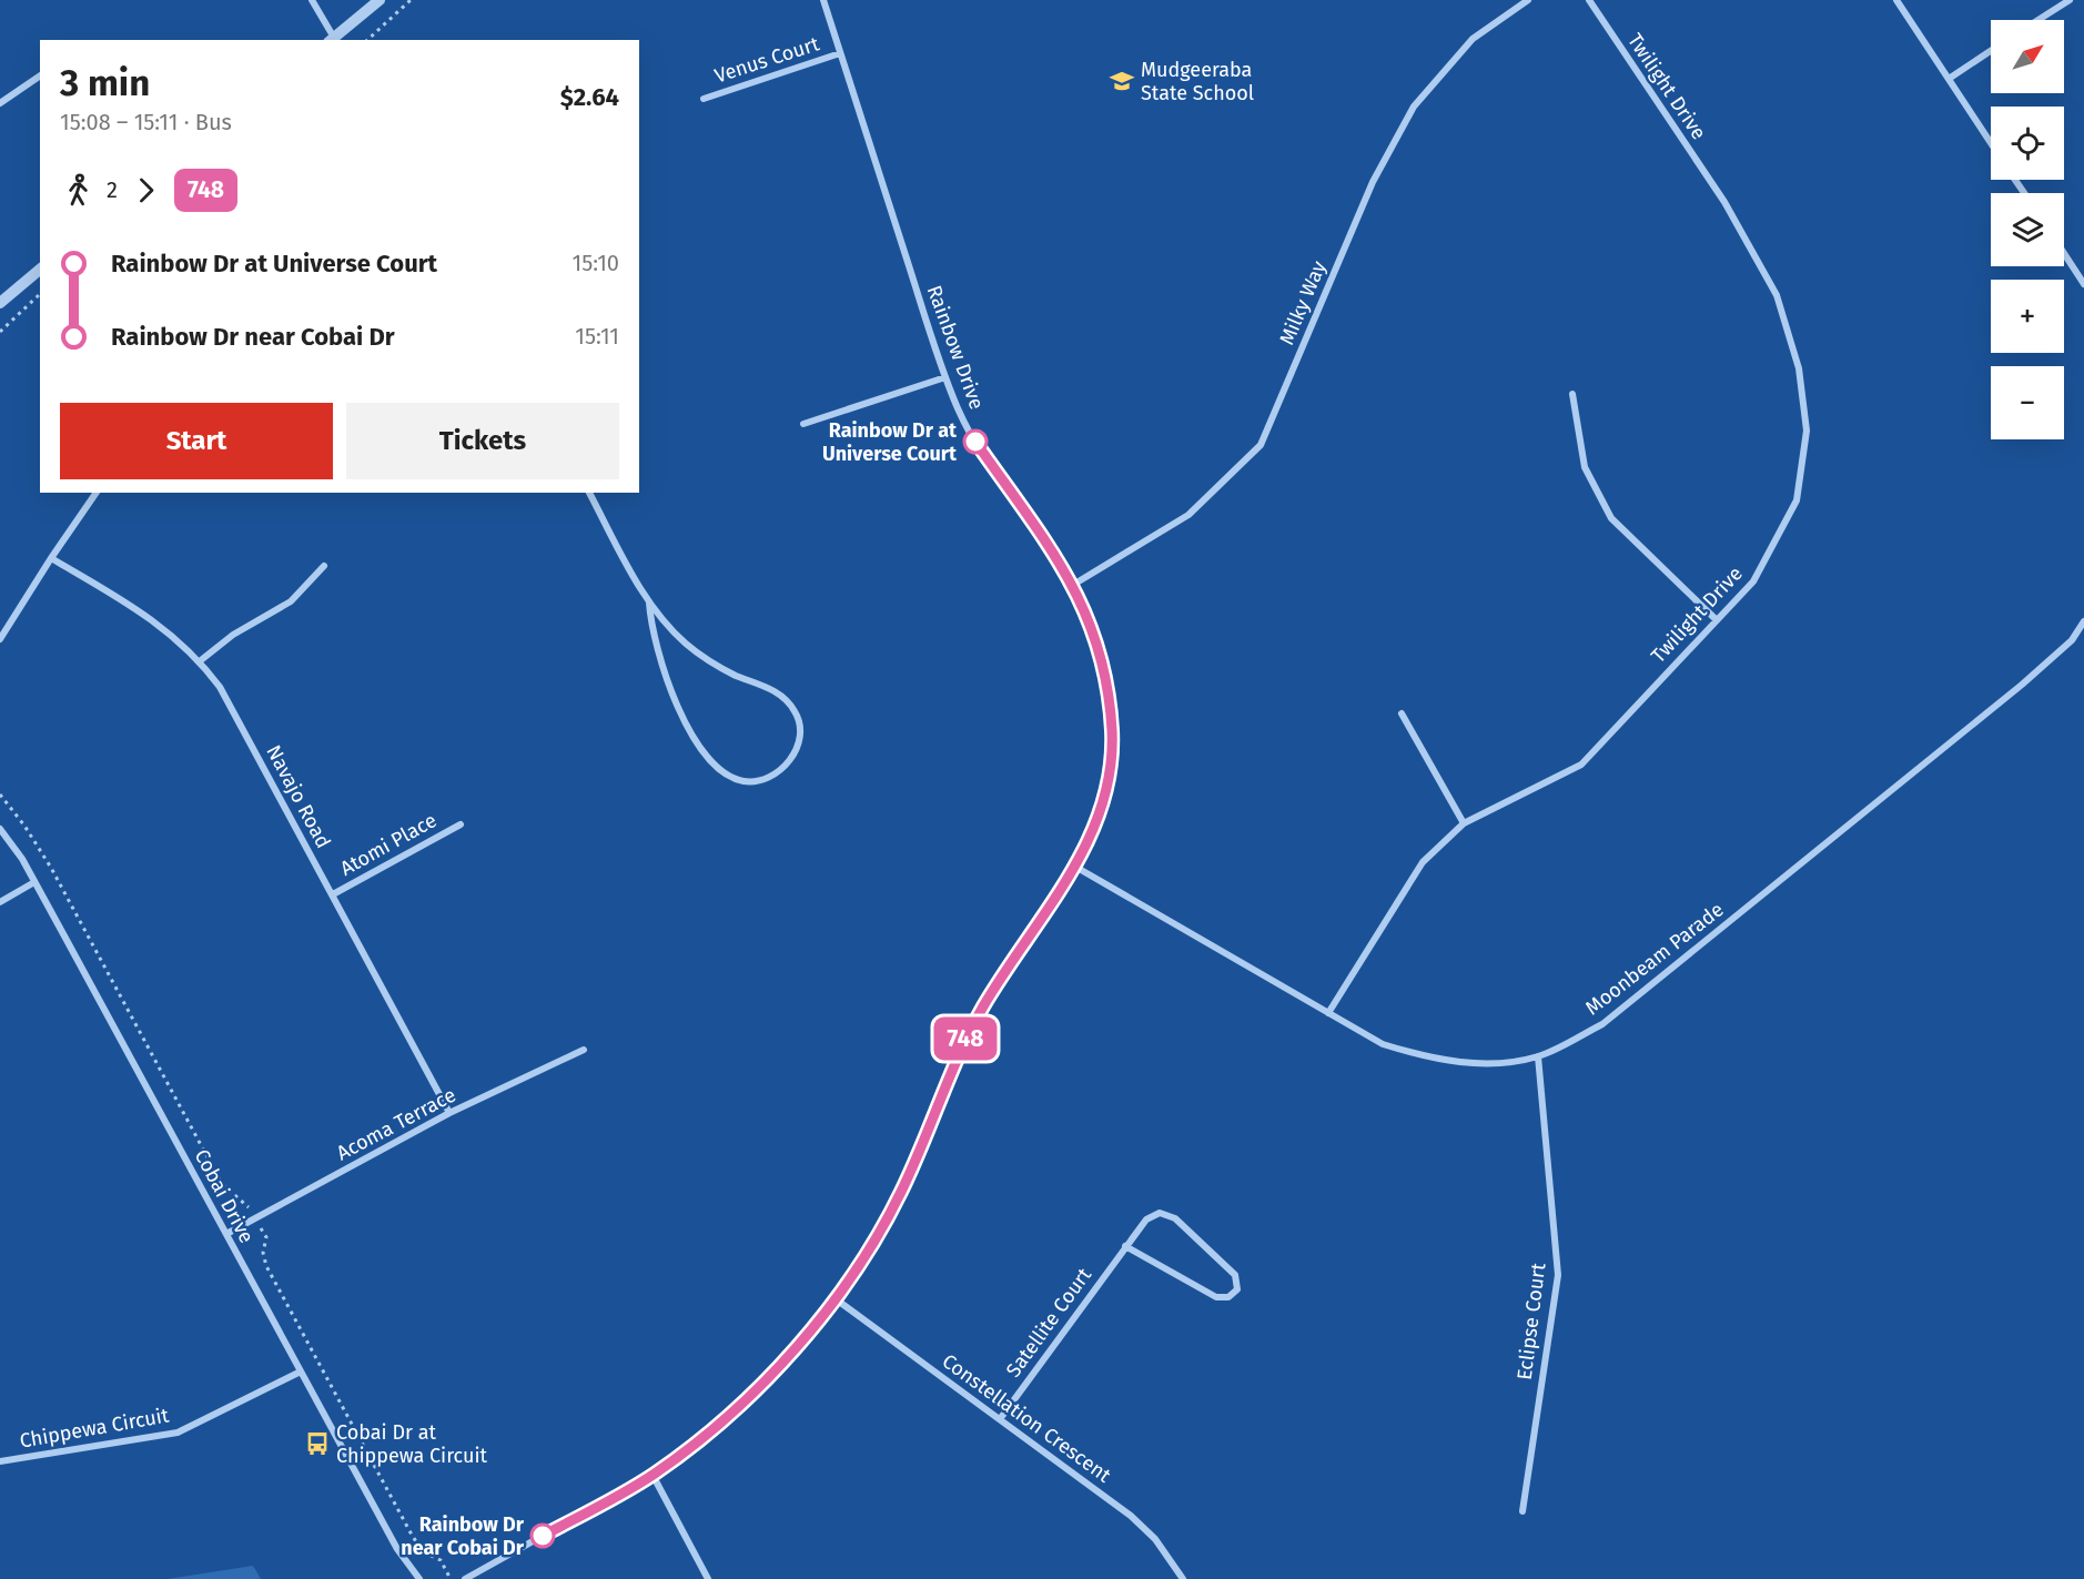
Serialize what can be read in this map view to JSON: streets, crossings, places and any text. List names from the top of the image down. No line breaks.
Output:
{"streets":{"street":["Venus Court","Twilight Drive","Milky Way","Rainbow Drive","Navajo Road","Atomi Place","Moonbeam Parade","Acoma Terrace","Cobai Drive","Eclipse Court","Satellite Court","Constellation Crescent","Chippewa Circuit"]},"crossings":[["Venus Court","Rainbow Drive"],["Twilight Drive","Moonbeam Parade"],["Milky Way","Rainbow Drive"],["Rainbow Drive","Moonbeam Parade"],["Rainbow Drive","Constellation Crescent"],["Navajo Road","Atomi Place"],["Navajo Road","Acoma Terrace"],["Moonbeam Parade","Eclipse Court"],["Acoma Terrace","Cobai Drive"],["Cobai Drive","Chippewa Circuit"],["Satellite Court","Constellation Crescent"]],"places":{"school or university":["Mudgeeraba State School"],"other":["Rainbow Dr at Universe Court","Rainbow Dr near Cobai Dr"],"bus stop":["Cobai Dr at Chippewa Circuit"]},"lines":["bus line 748"],"north":"top right","page":{"on_map":"748","map_buttons":["+","−"],"heading":["3 min","15:08 – 15:11 · Bus","$2.64"],"legs":["2","748"],"list":[{"name":"Rainbow Dr at Universe Court","value":"15:10"},{"name":"Rainbow Dr near Cobai Dr","value":"15:11"}],"buttons":["Start","Tickets"]}}
